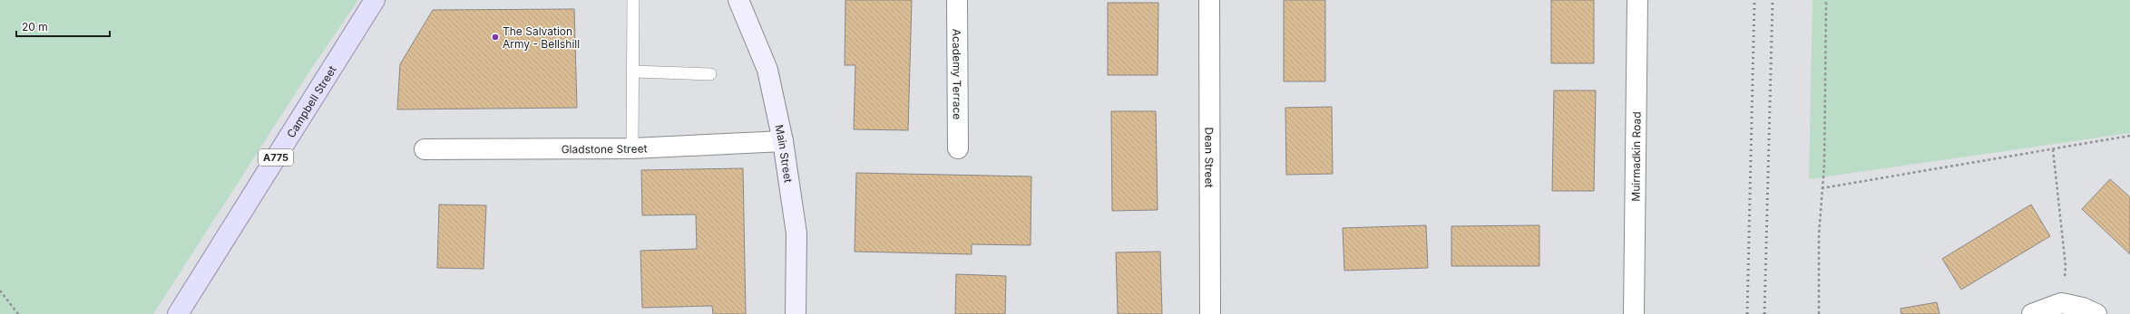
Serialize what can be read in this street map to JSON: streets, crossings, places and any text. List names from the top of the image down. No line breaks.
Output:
{"streets":{"main road":["Campbell Street","A775"],"street":["Academy Terrace","Gladstone Street","Main Street","Dean Street","Muirmadkin Road"]},"crossings":[["Gladstone Street","Main Street"]],"places":["The Salvation Army - Bellshill"],"scale_bar":"20 m"}
